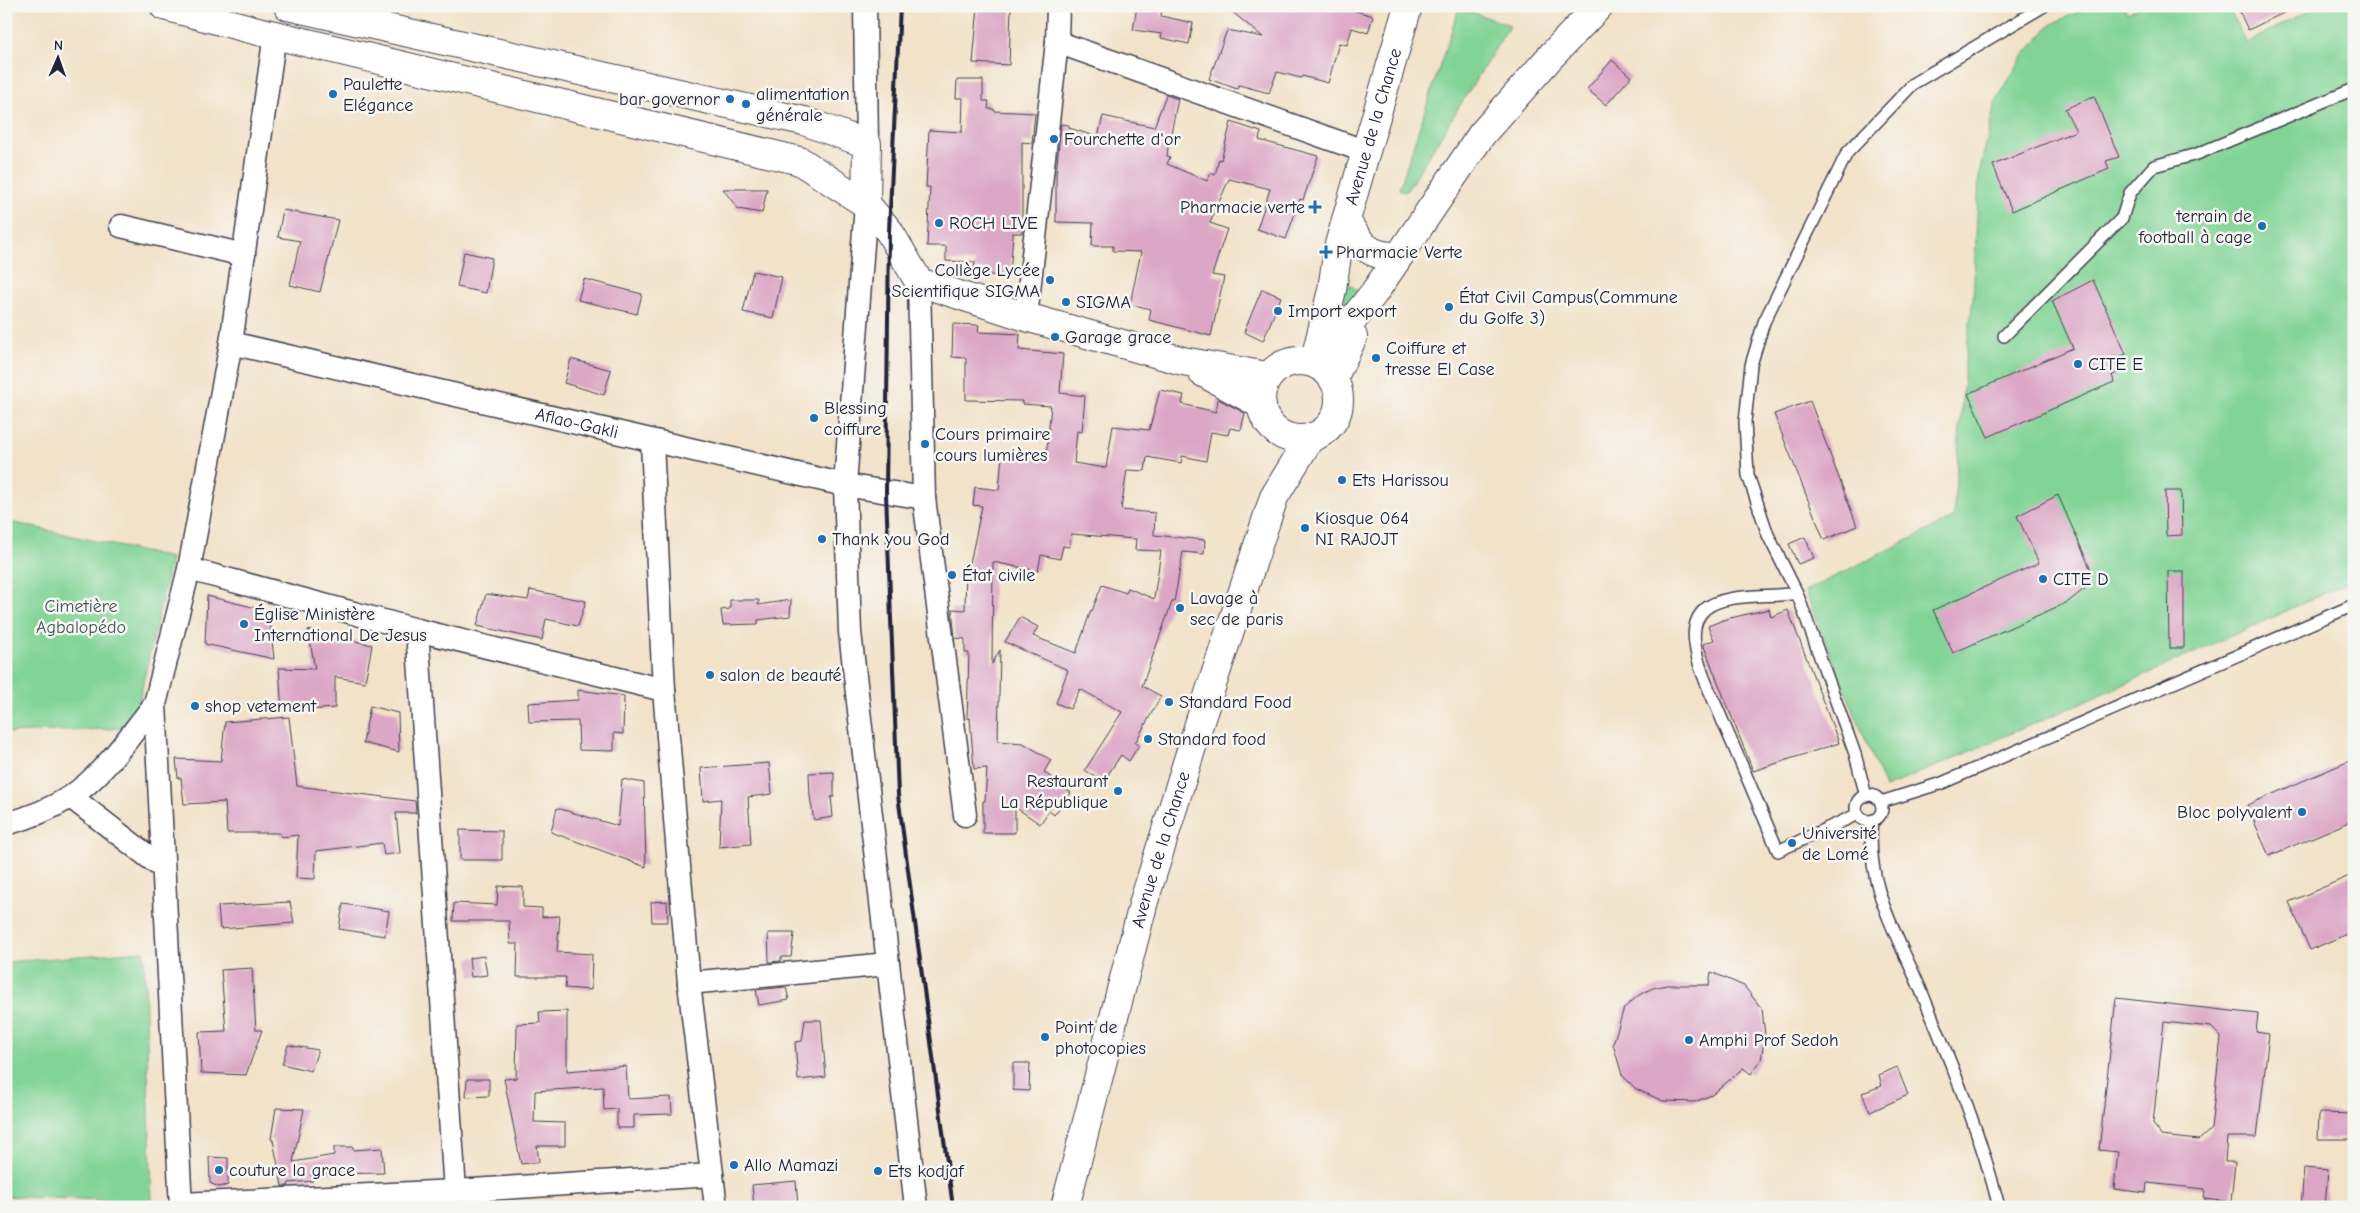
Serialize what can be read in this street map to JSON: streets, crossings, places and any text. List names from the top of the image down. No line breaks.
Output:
{"streets":{"street":["Avenue de la Chance","Aflao-Gakli"]},"parks":["Cimetière Agbalopédo"],"places":{"other":["Paulette Elégance","bar governor","alimentation générale","Fourchette d'or","ROCH LIVE","terrain de football à cage","Collège Lycée Scientifique SIGMA","SIGMA","État Civil Campus(Commune du Golfe 3)","Import export","Garage grace","Coiffure et tresse El Case","CITE E","Blessing coiffure","Cours primaire cours lumières","Ets Harissou","Kiosque 064 NI RAJOJT","Thank you God","État civile","CITE D","Lavage à sec de paris","Église Ministère International De Jesus","salon de beauté","Standard Food","shop vetement","Standard food","Restaurant La République","Bloc polyvalent","Université de Lomé","Point de photocopies","Amphi Prof Sedoh","Allo Mamazi","couture la grace","Ets kodjaf"],"health":["Pharmacie verte","Pharmacie Verte"]},"north":"top"}
